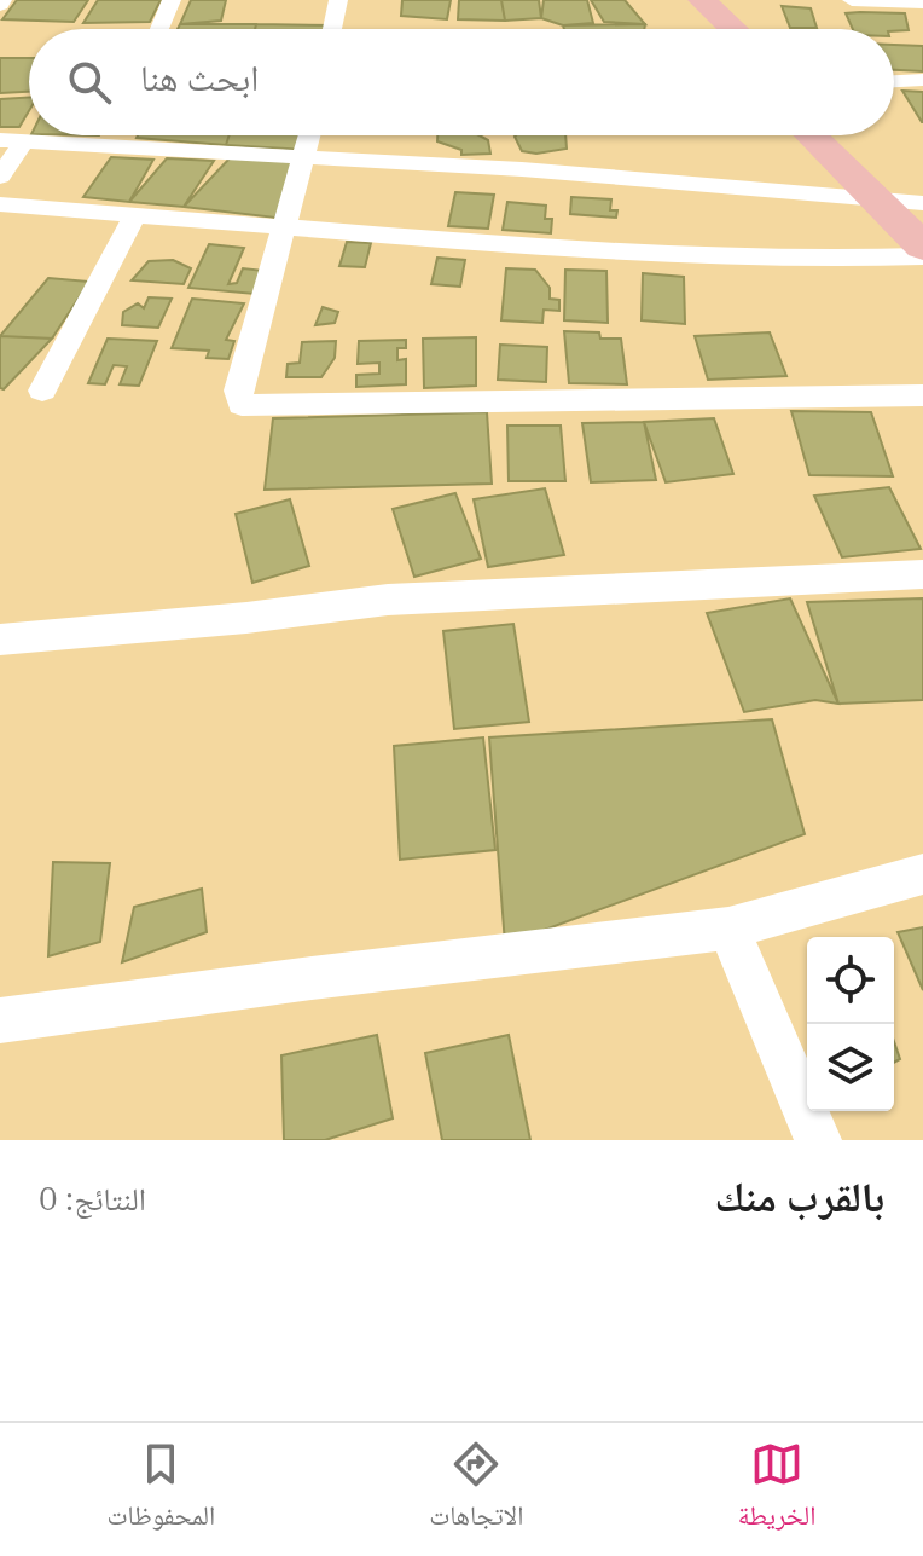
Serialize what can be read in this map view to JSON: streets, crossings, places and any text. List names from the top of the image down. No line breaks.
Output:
{"page":{"search":"ابحث هنا","heading":["بالقرب منك","النتائج: 0"],"nav":["الخريطة","الاتجاهات","المحفوظات"]}}
